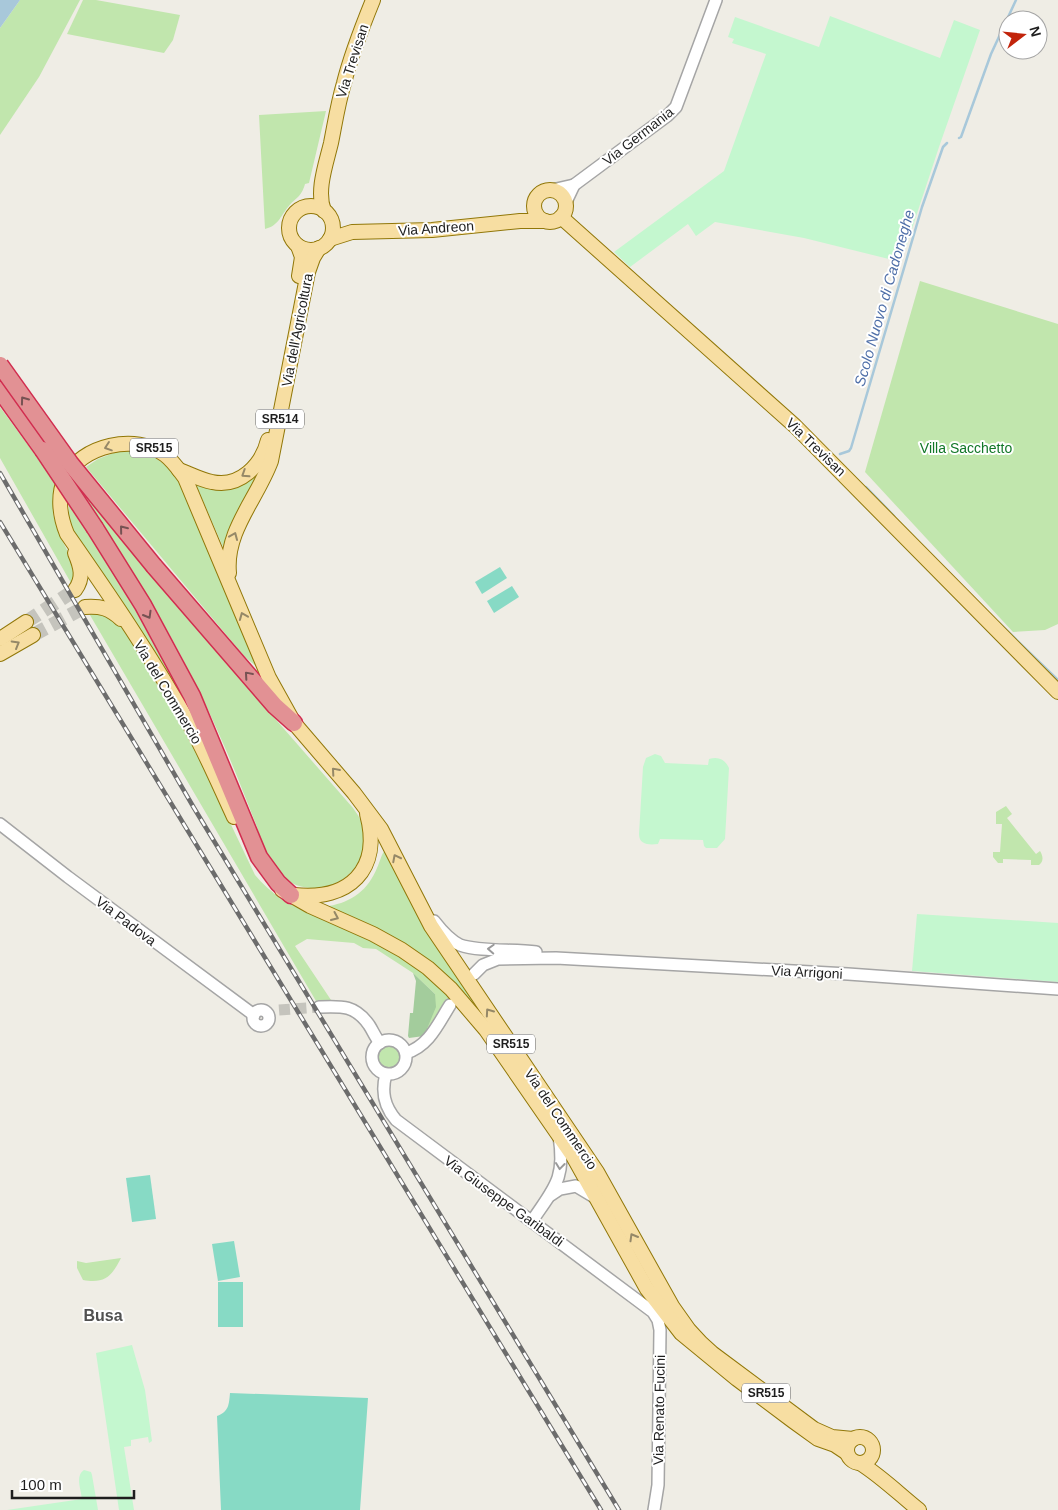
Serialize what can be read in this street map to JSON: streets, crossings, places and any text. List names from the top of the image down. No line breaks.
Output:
{"streets":{"highway":["Via del Commercio"],"main road":["Via Trevisan","Via Andreon","Via dell'Agricoltura","SR514","SR515"],"street":["Via Germania","Via Padova","Via Arrigoni","Via Giuseppe Garibaldi","Via Renato Fucini"]},"crossings":[["Via Trevisan","Via Germania"],["Via Trevisan","Via Andreon"],["Via Trevisan","Via dell'Agricoltura"],["Via Trevisan","SR514"],["Via Germania","Via Andreon"],["Via Andreon","Via dell'Agricoltura"],["Via Andreon","SR514"],["Via dell'Agricoltura","SR514"],["Via dell'Agricoltura","Via del Commercio"],["SR515","Via del Commercio"],["Via del Commercio","Via Arrigoni"],["Via Giuseppe Garibaldi","Via Renato Fucini"]],"districts":["Busa"],"water":["Scolo Nuovo di Cadoneghe"],"parks":["Villa Sacchetto"],"scale_bar":"100 m","north":"right"}
